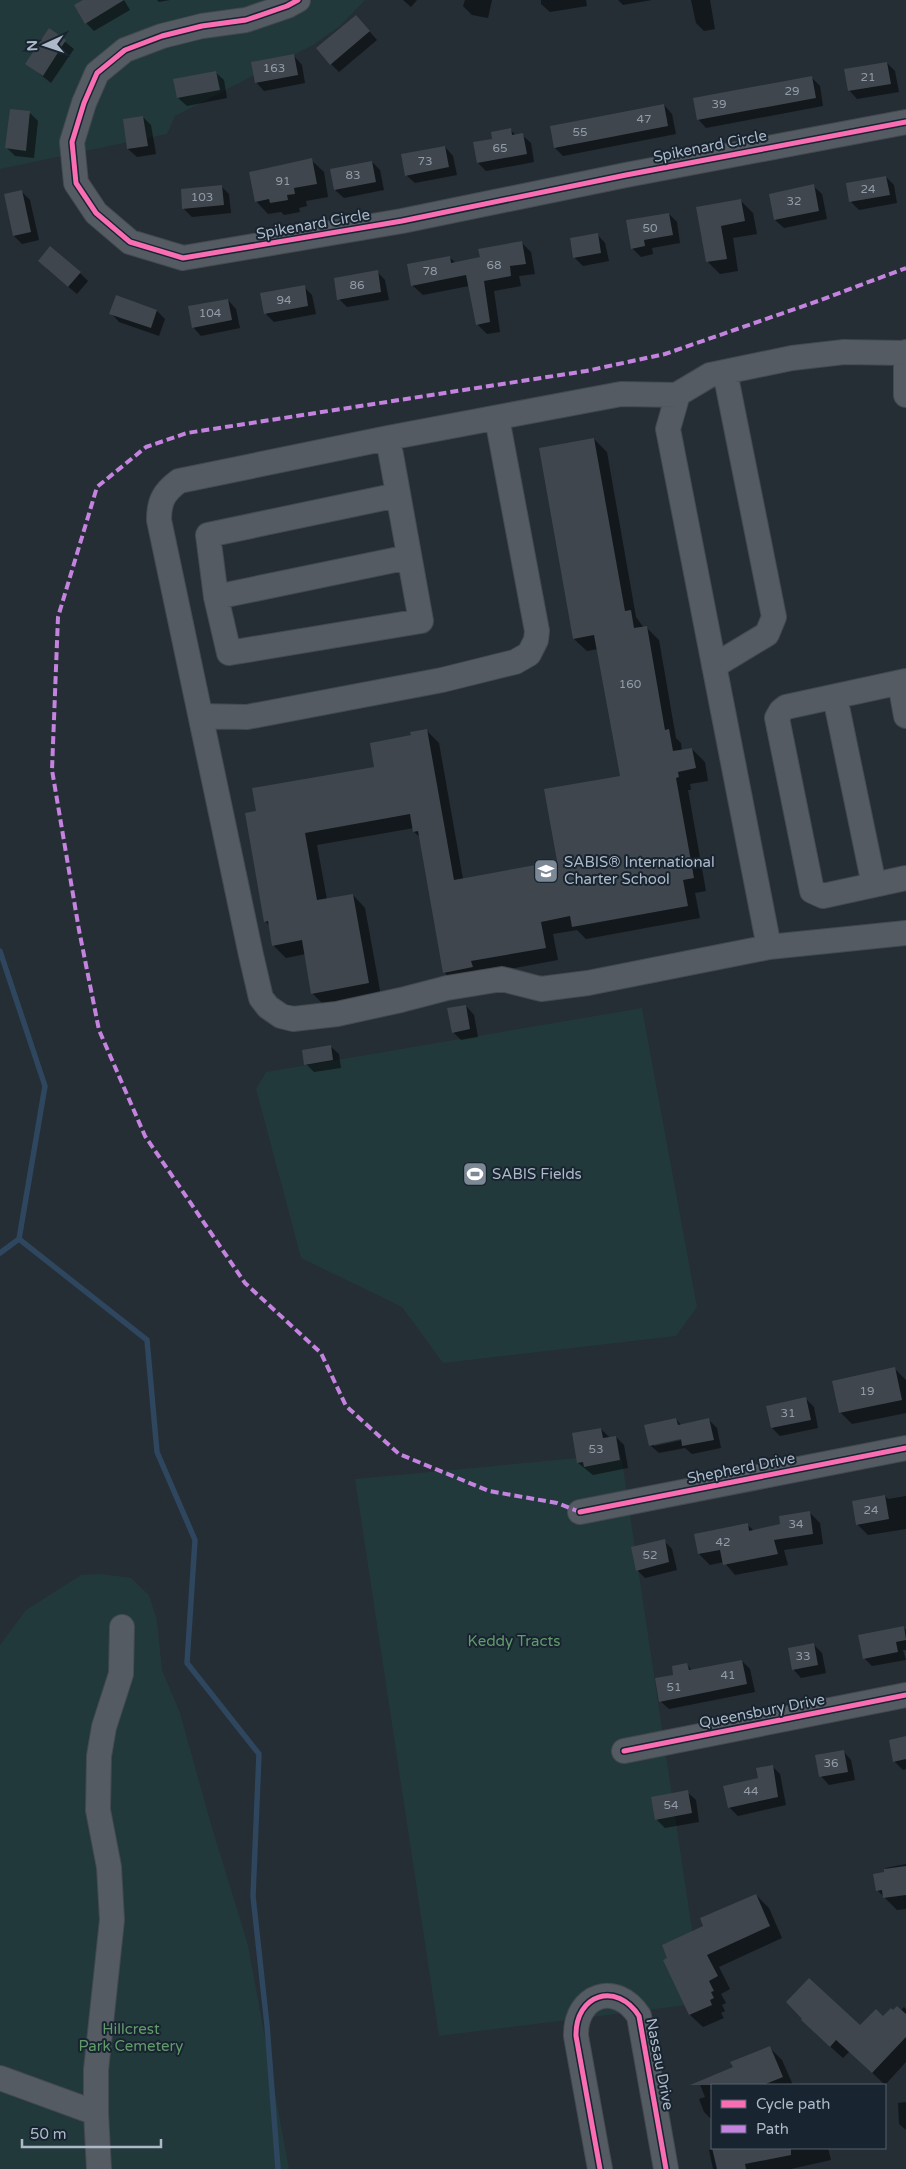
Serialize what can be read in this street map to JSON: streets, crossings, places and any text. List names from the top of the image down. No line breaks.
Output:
{"streets":{"street":["Spikenard Circle","Shepherd Drive","Queensbury Drive","Nassau Drive"]},"parks":["Keddy Tracts","Hillcrest Park Cemetery"],"places":{"school or university":["SABIS® International Charter School"],"sports":["SABIS Fields"]},"house_numbers":["163","21","29","39","47","55","65","73","83","91","24","103","32","50","68","78","86","94","104","160","19","31","53","24","34","42","52","33","41","51","36","44","54"],"legend":["Cycle path","Path"],"scale_bar":"50 m","north":"left"}
